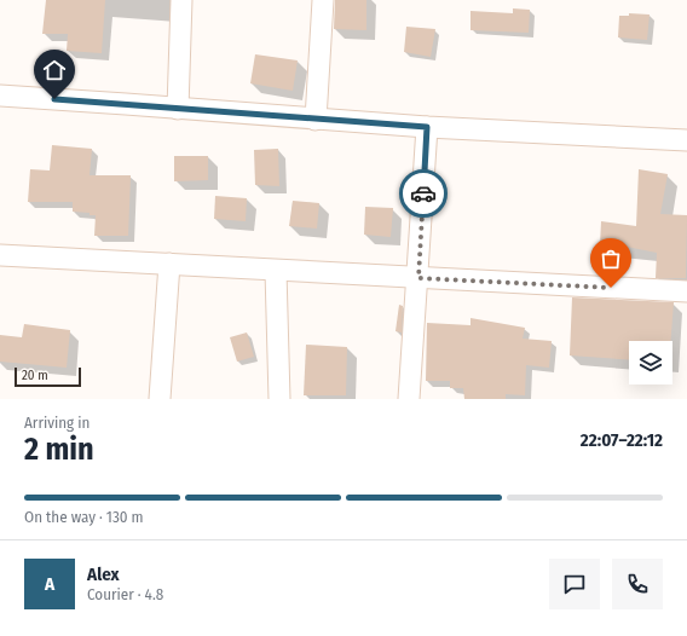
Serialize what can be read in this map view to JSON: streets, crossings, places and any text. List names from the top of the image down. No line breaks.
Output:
{"scale_bar":"20 m","page":{"scale":"20 m","heading":["2 min","Arriving in","22:07–22:12"],"panel":["Alex","Courier · 4.8"],"bar":"On the way · 130 m","round":"A"}}
